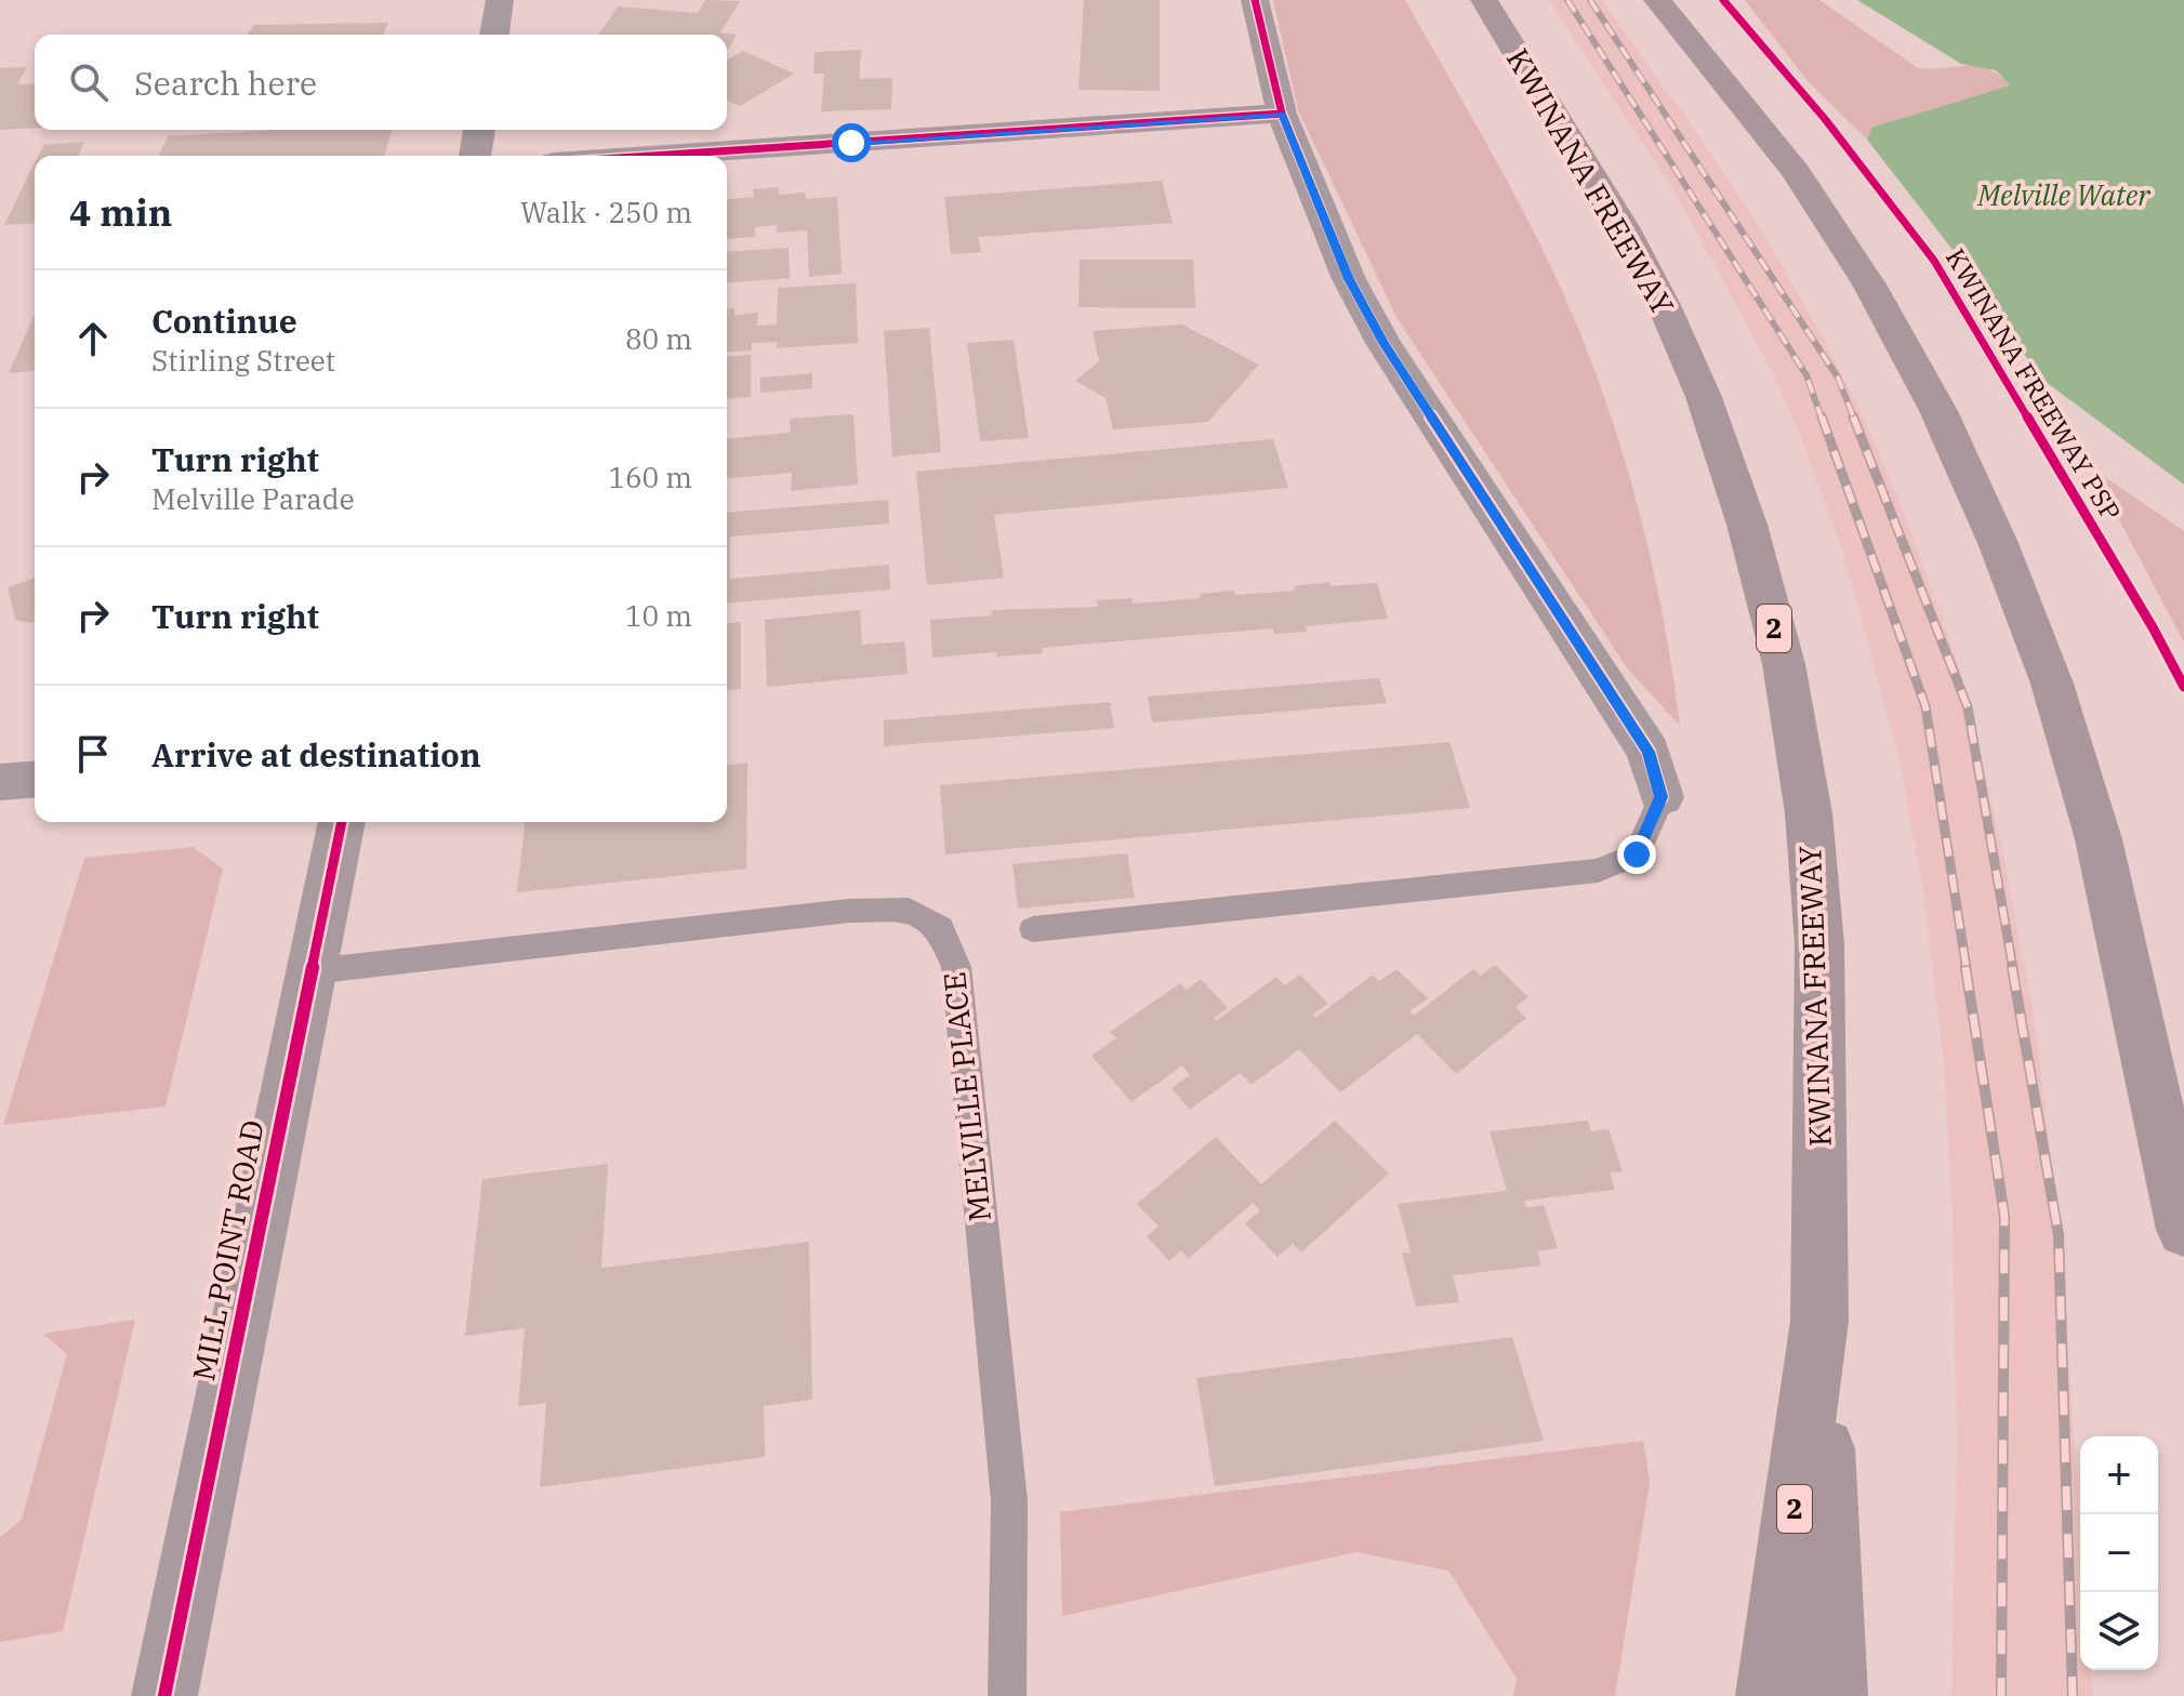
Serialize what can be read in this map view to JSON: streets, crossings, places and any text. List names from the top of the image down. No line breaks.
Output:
{"streets":{"highway":["KWINANA FREEWAY","2"],"street":["MILL POINT ROAD"],"lane":["MELVILLE PLACE"],"cycle path":["KWINANA FREEWAY PSP"]},"crossings":[["MELVILLE PLACE","MILL POINT ROAD"]],"water":["Melville Water"],"page":{"search":"Search here","heading":["4 min","Walk · 250 m"],"list":[["Continue","Stirling Street","80 m"],["Turn right","Melville Parade","160 m"],["Turn right","10 m"],"Arrive at destination"],"map_buttons":["+","−"]}}
